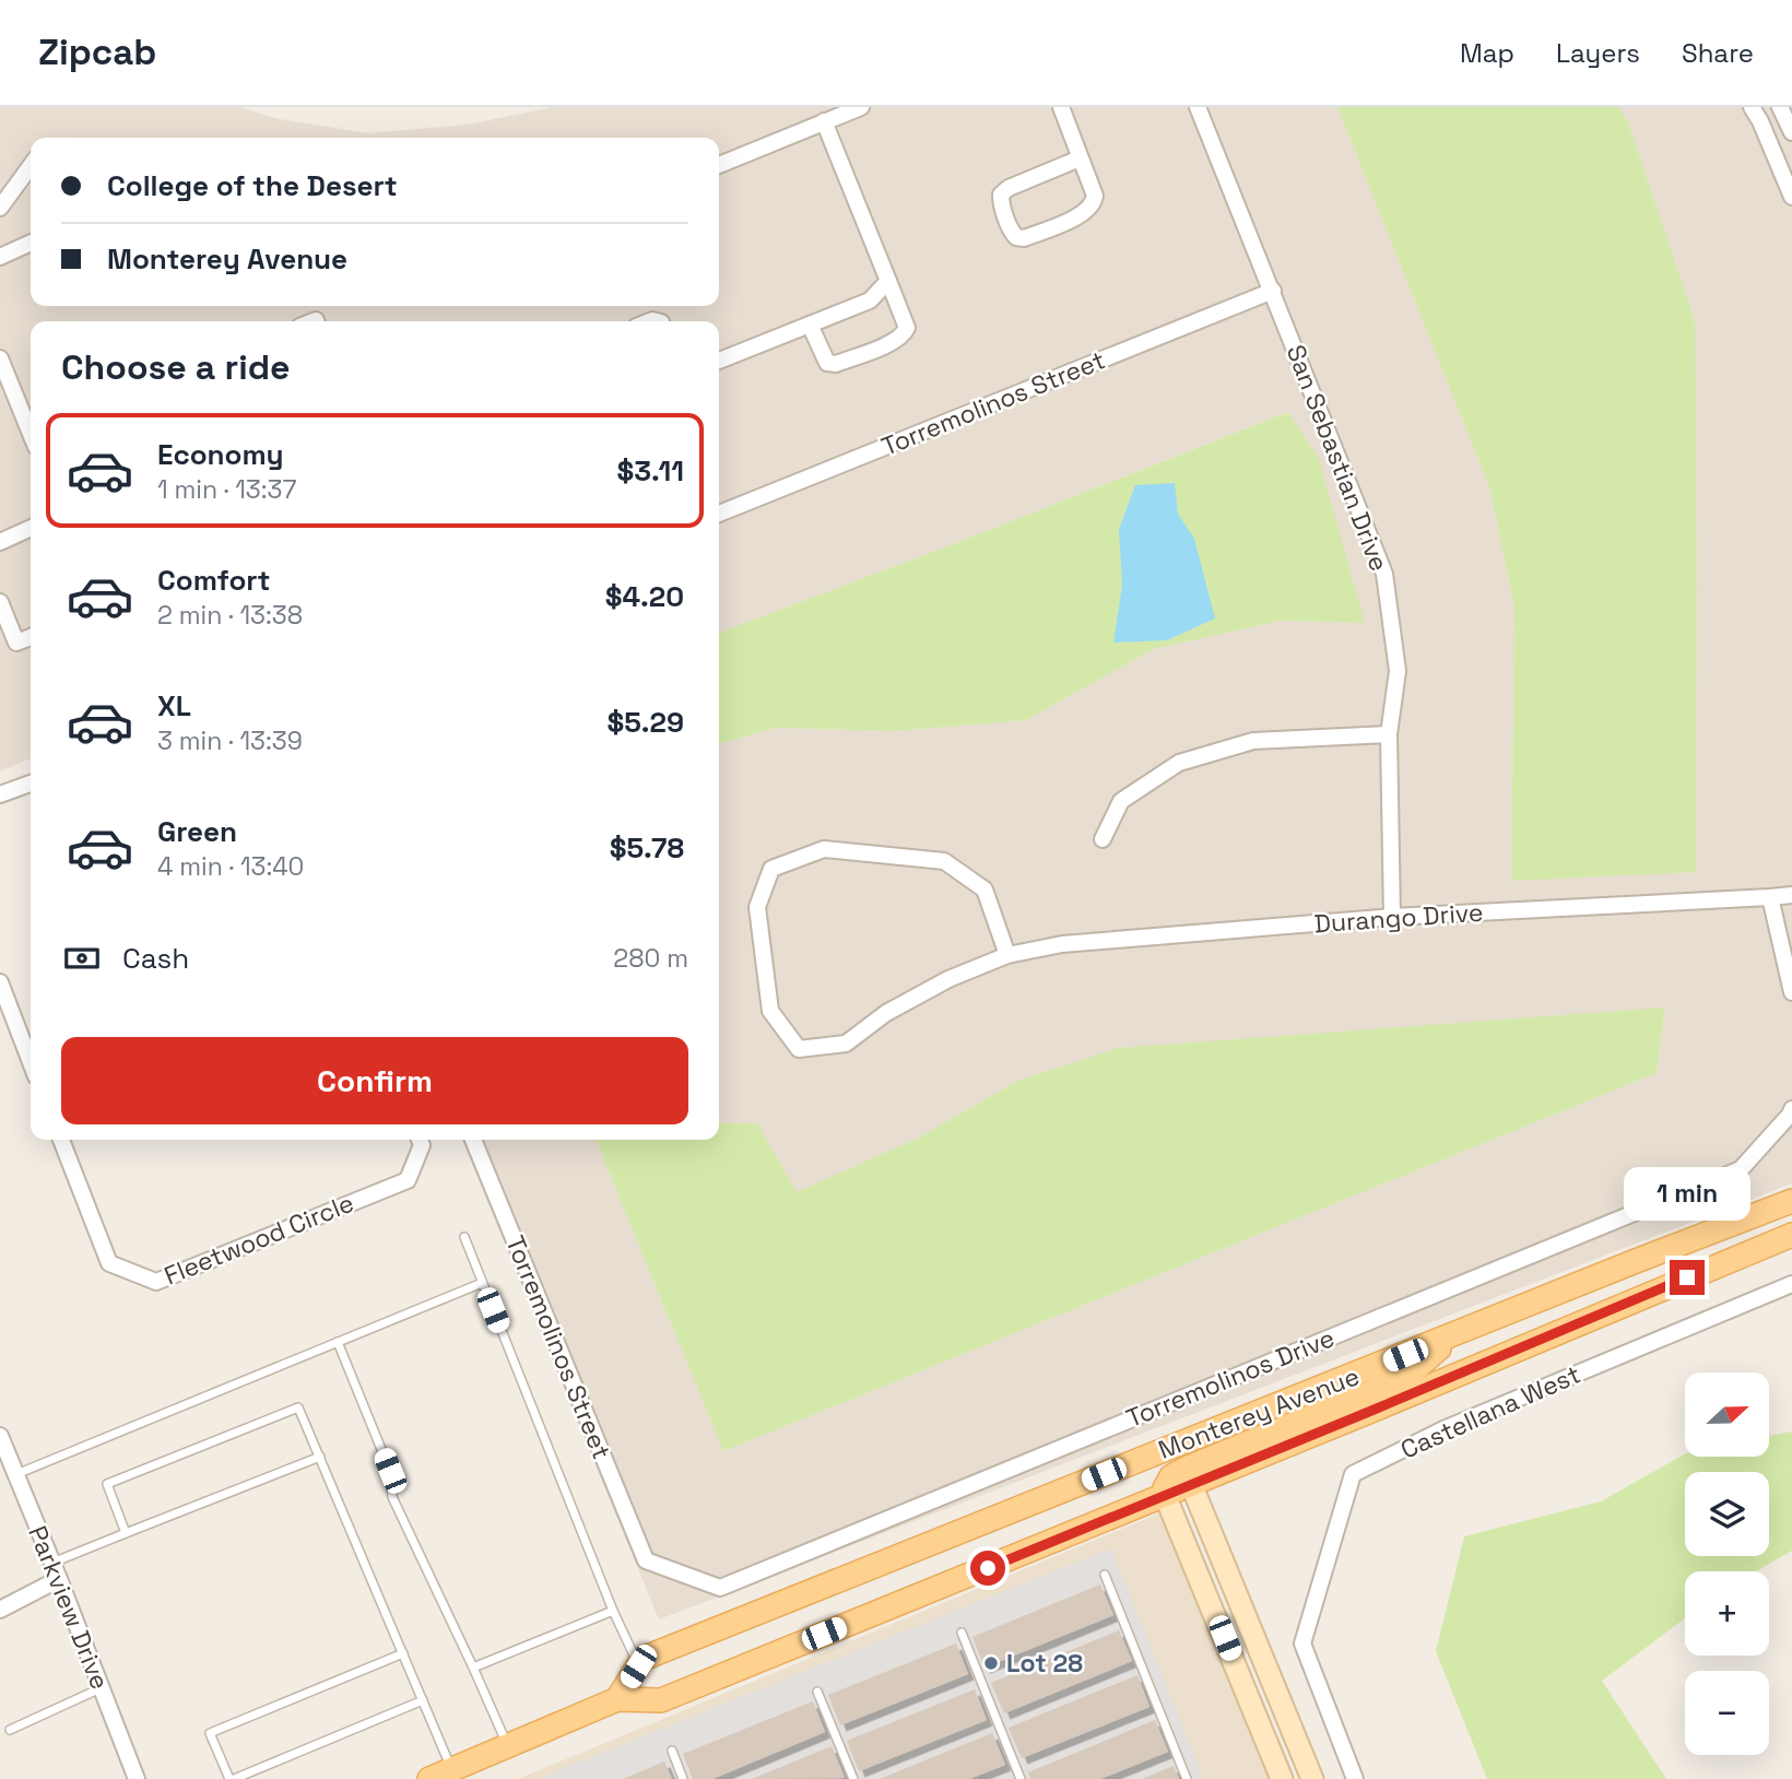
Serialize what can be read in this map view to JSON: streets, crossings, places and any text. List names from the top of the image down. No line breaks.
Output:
{"streets":{"main road":["Monterey Avenue"],"street":["Torremolinos Street","San Sebastian Drive","Durango Drive","Fleetwood Circle","Torremolinos Drive","Castellana West","Parkview Drive"]},"crossings":[["Torremolinos Street","San Sebastian Drive"],["Torremolinos Street","Torremolinos Drive"],["San Sebastian Drive","Durango Drive"]],"places":["Lot 28"],"north":"right","page":{"header":"Zipcab","nav":["Map","Layers","Share"],"banner":["College of the Desert","Monterey Avenue"],"heading":"Choose a ride","list":[{"name":"Economy","note":"1 min · 13:37","value":"$3.11"},{"name":"Comfort","note":"2 min · 13:38","value":"$4.20"},{"name":"XL","note":"3 min · 13:39","value":"$5.29"},{"name":"Green","note":"4 min · 13:40","value":"$5.78"}],"pay":["Cash","280 m"],"buttons":"Confirm","bubble":"1 min","map_buttons":["+","−"]}}
